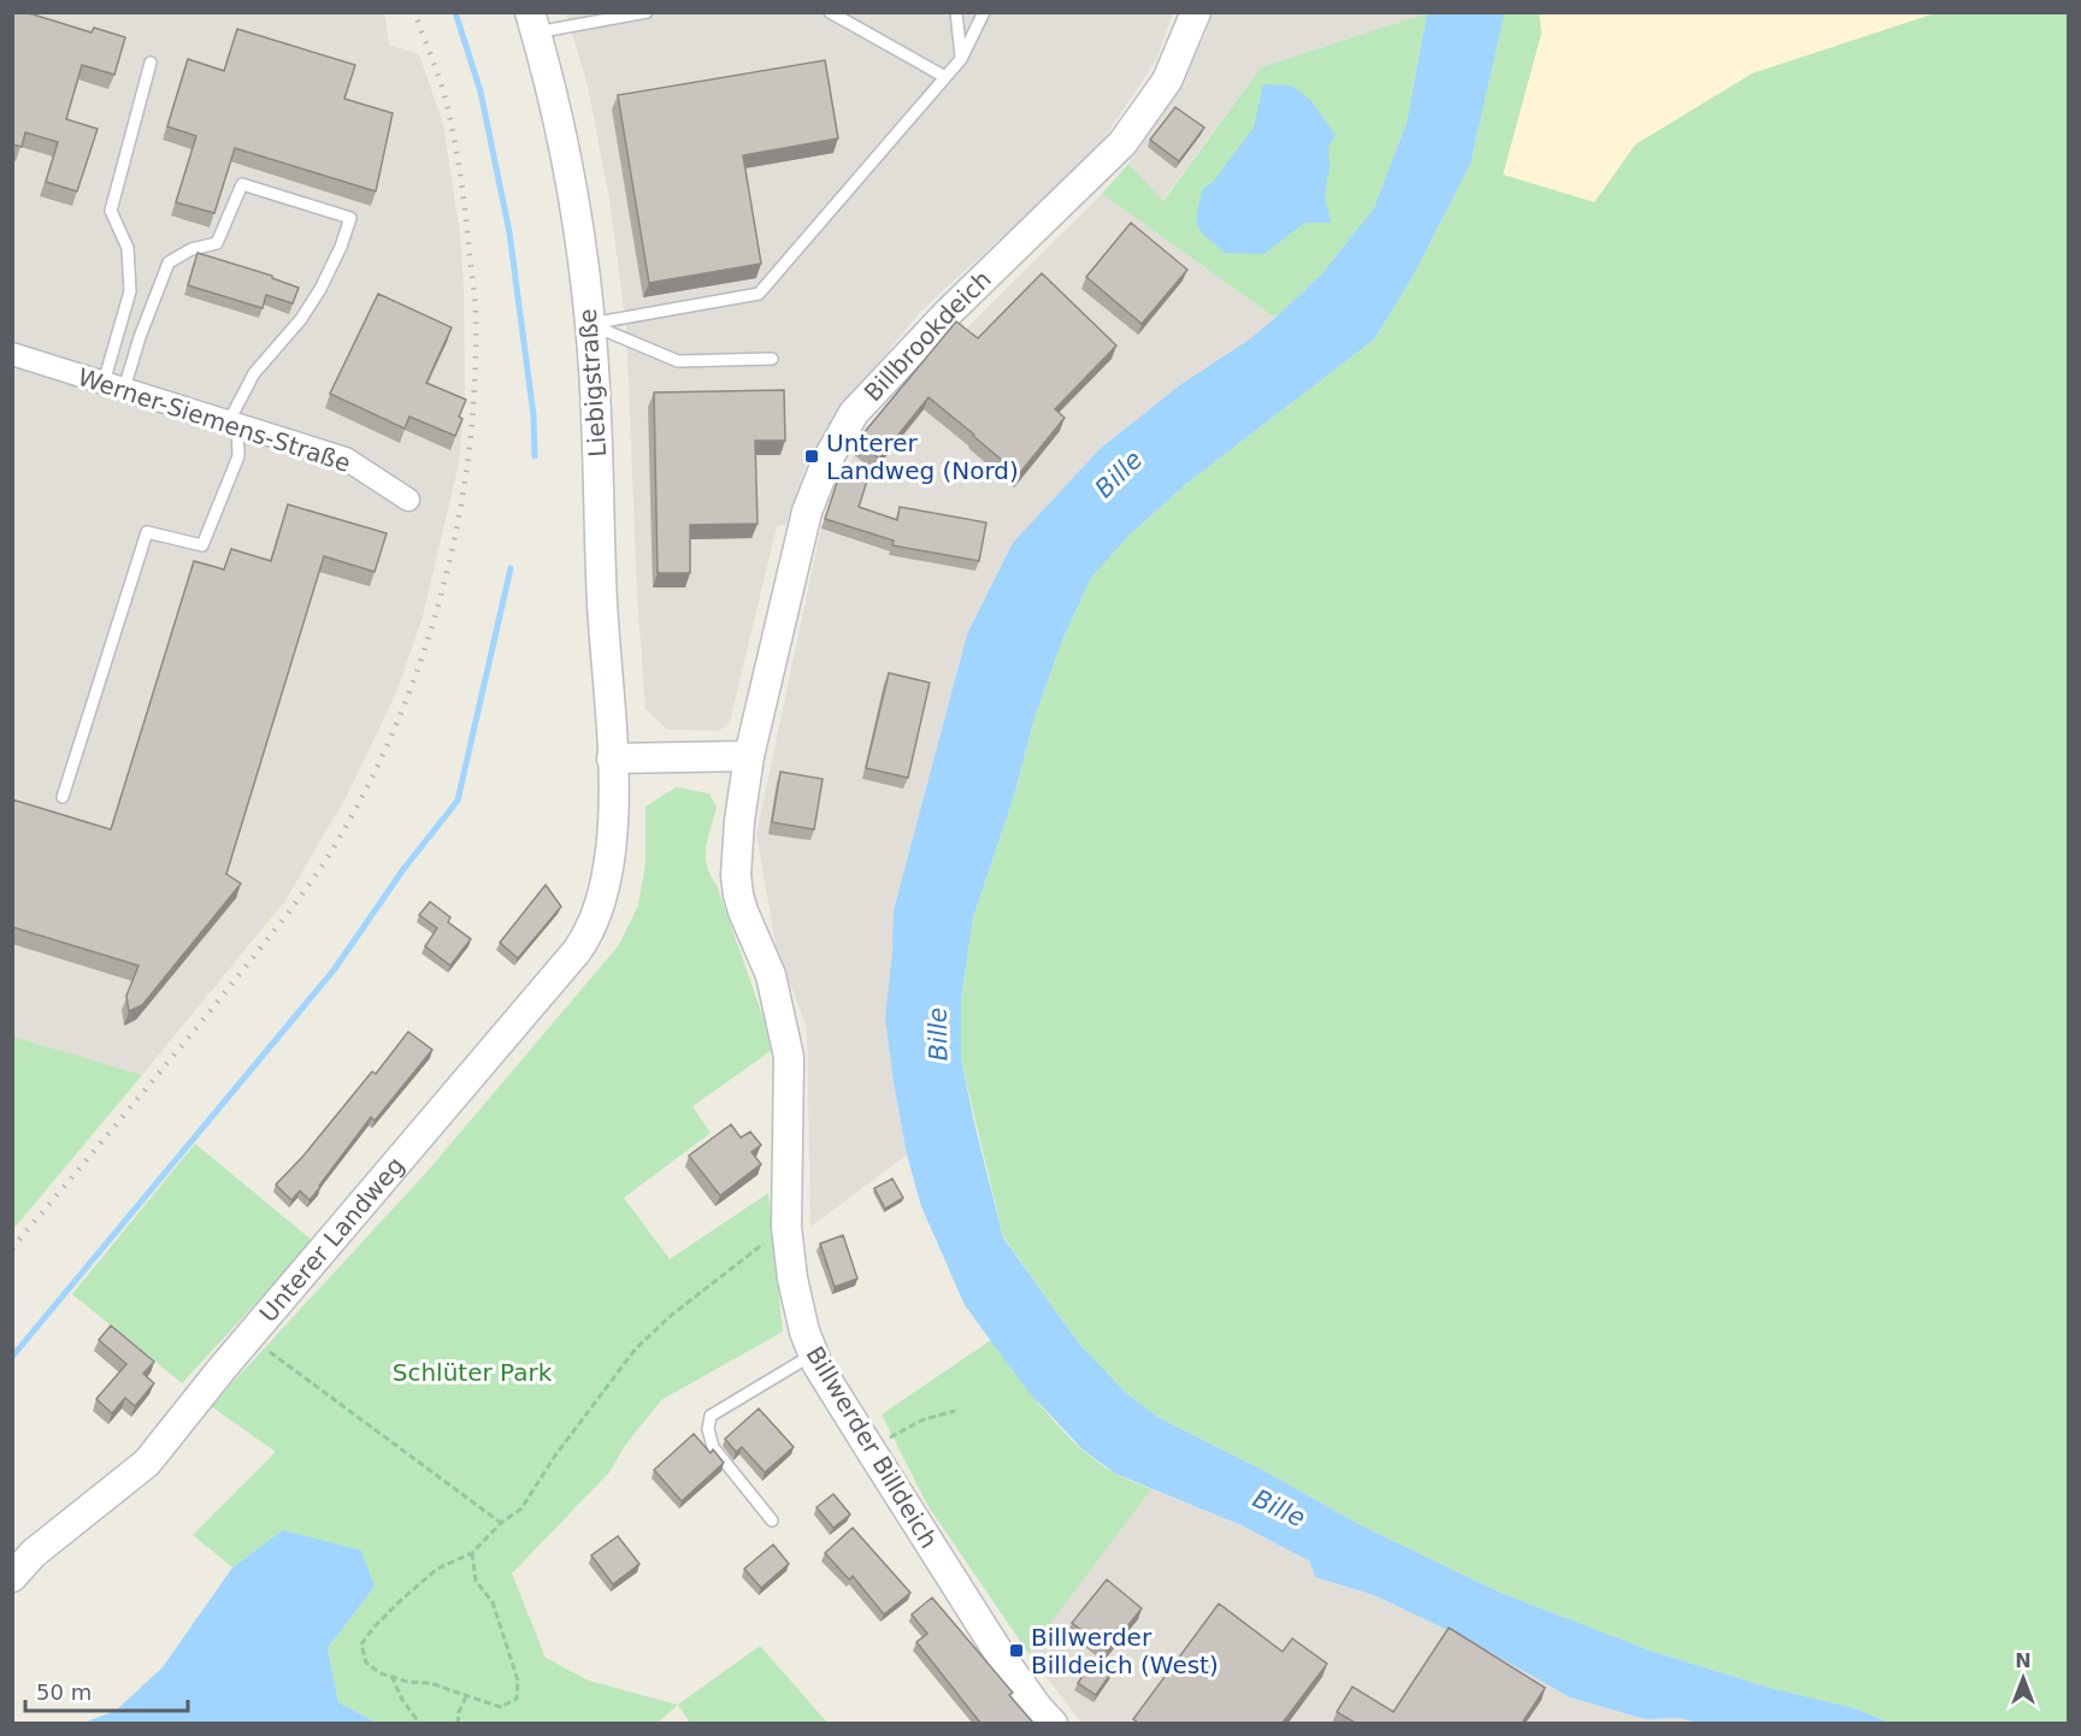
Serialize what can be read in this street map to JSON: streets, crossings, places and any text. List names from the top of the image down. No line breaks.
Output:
{"streets":{"street":["Billbrookdeich","Liebigstraße","Werner-Siemens-Straße","Unterer Landweg","Billwerder Billdeich"]},"crossings":[["Billbrookdeich","Billwerder Billdeich"],["Liebigstraße","Unterer Landweg"]],"water":["Bille"],"parks":["Schlüter Park"],"places":{"transit":["Unterer Landweg (Nord)","Billwerder Billdeich (West)"]},"scale_bar":"50 m","north":"top"}
